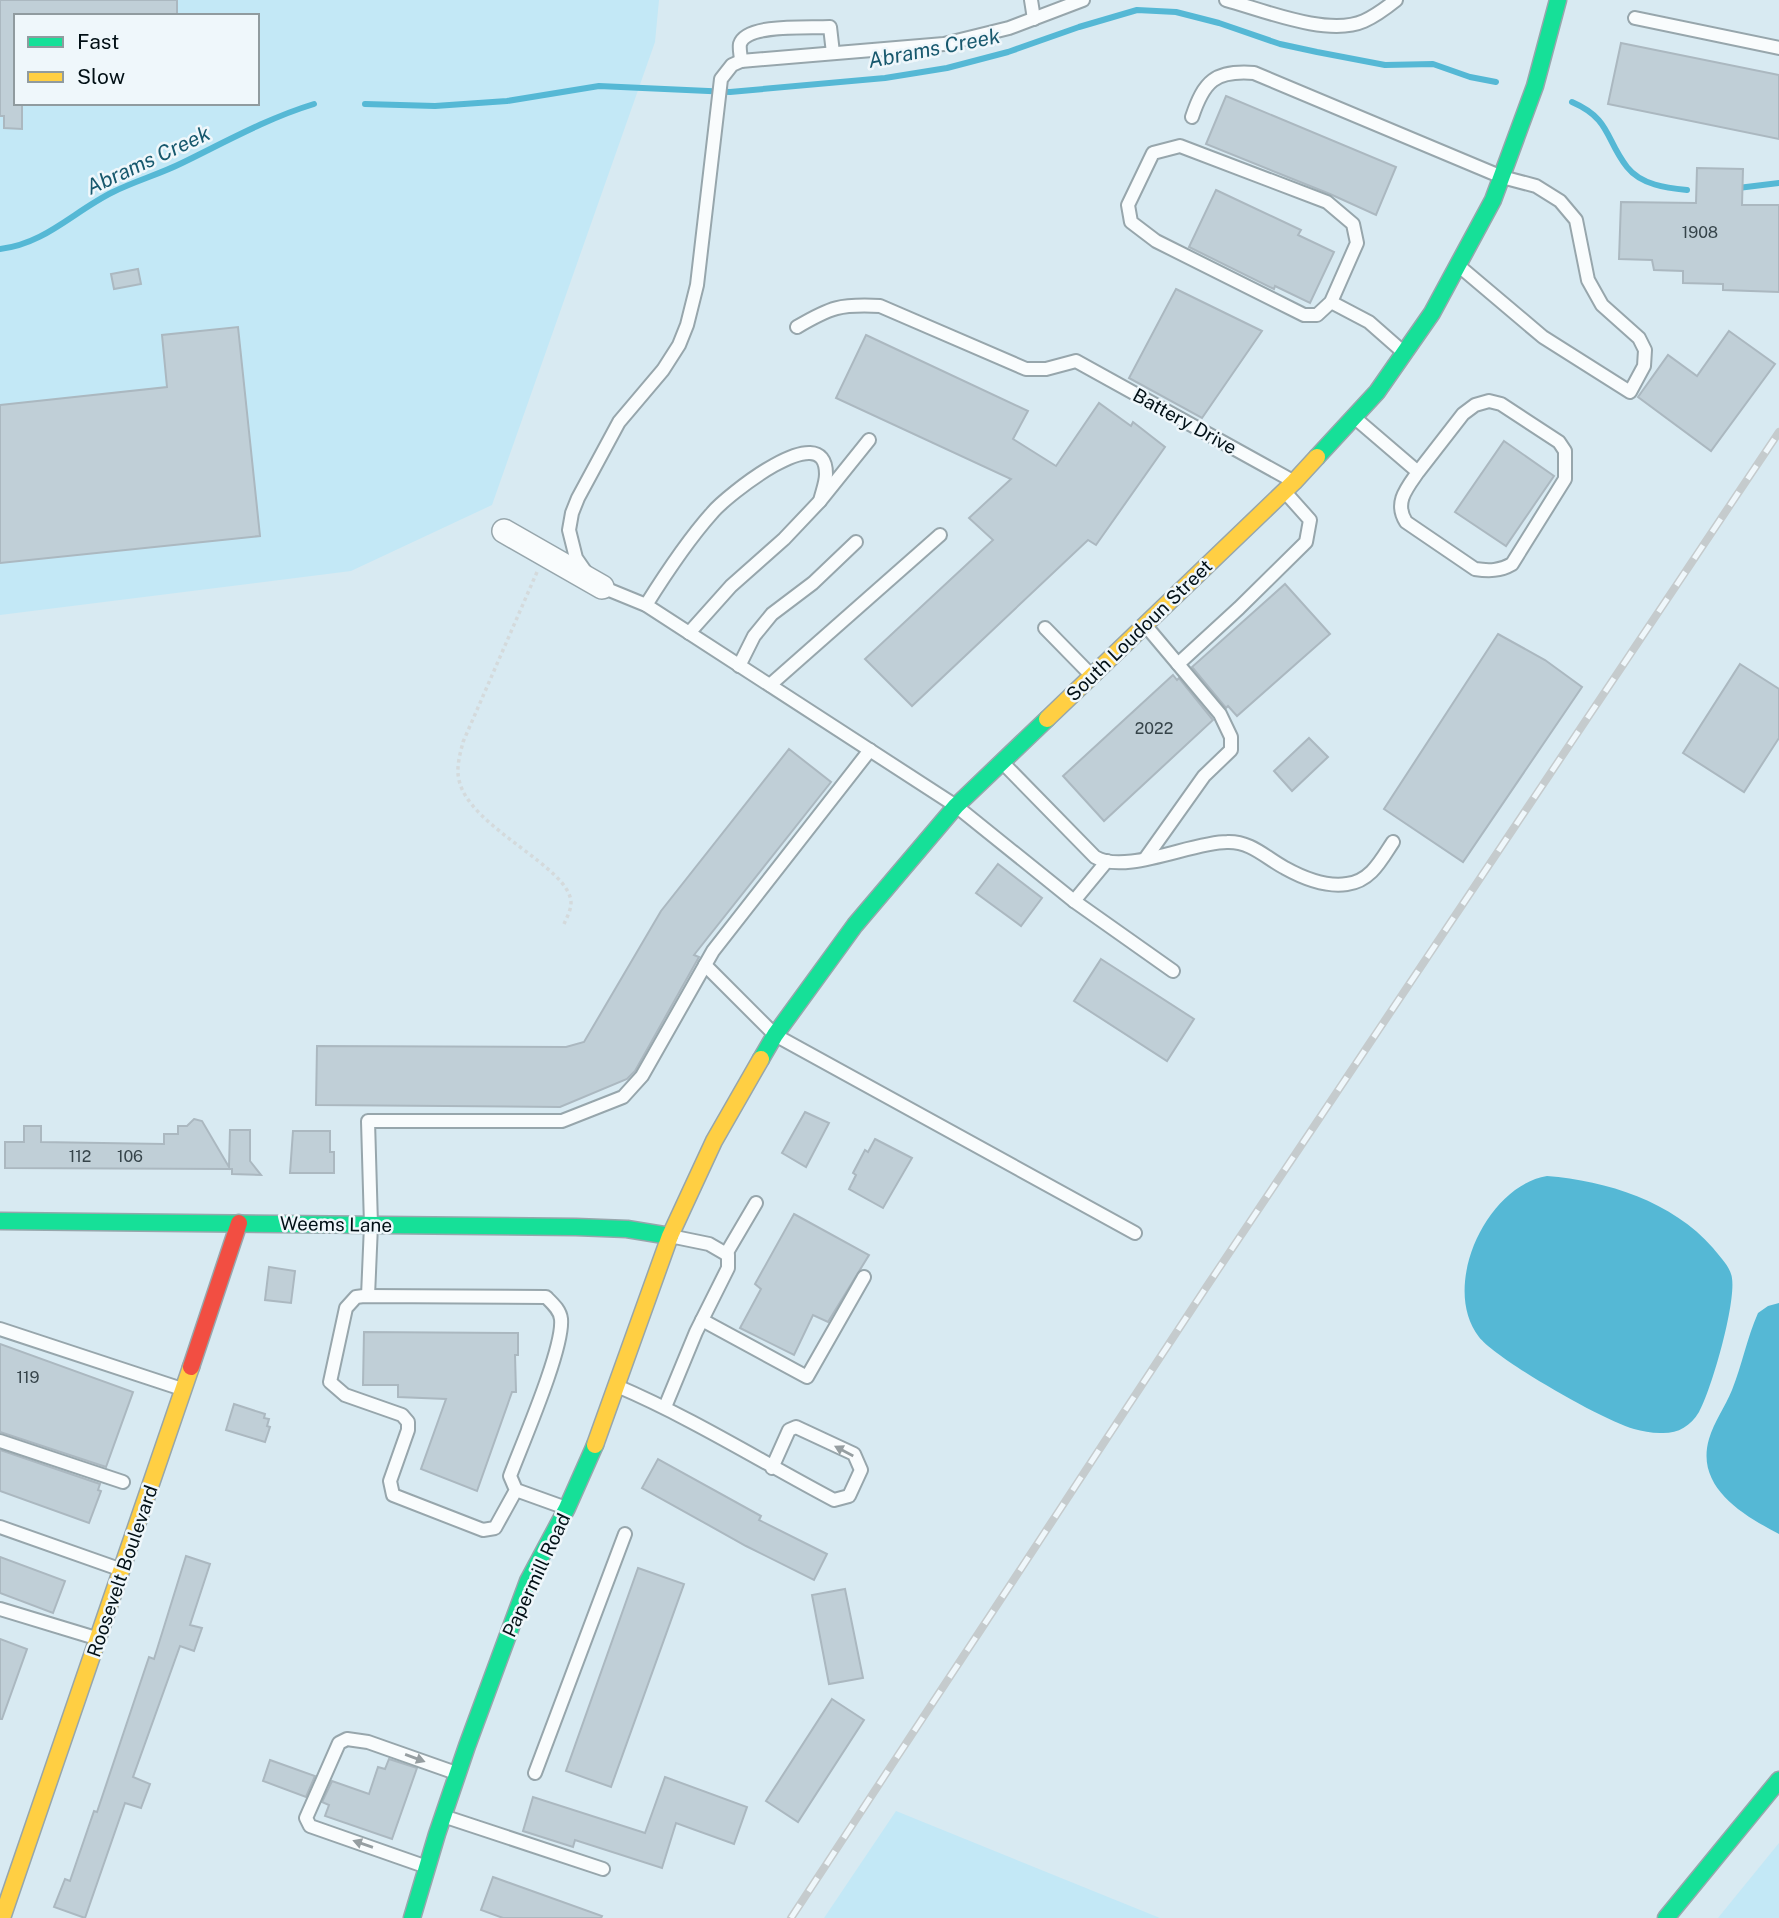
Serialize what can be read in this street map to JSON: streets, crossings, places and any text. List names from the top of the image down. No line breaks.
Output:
{"streets":{"main road":["South Loudoun Street","Weems Lane","Roosevelt Boulevard","Papermill Road"],"lane":["Battery Drive"]},"crossings":[["Battery Drive","South Loudoun Street"],["South Loudoun Street","Weems Lane"],["South Loudoun Street","Papermill Road"],["Weems Lane","Roosevelt Boulevard"],["Weems Lane","Papermill Road"]],"water":["Abrams Creek"],"house_numbers":["1908","2022","112","106","119"],"legend":["Fast","Slow"]}
